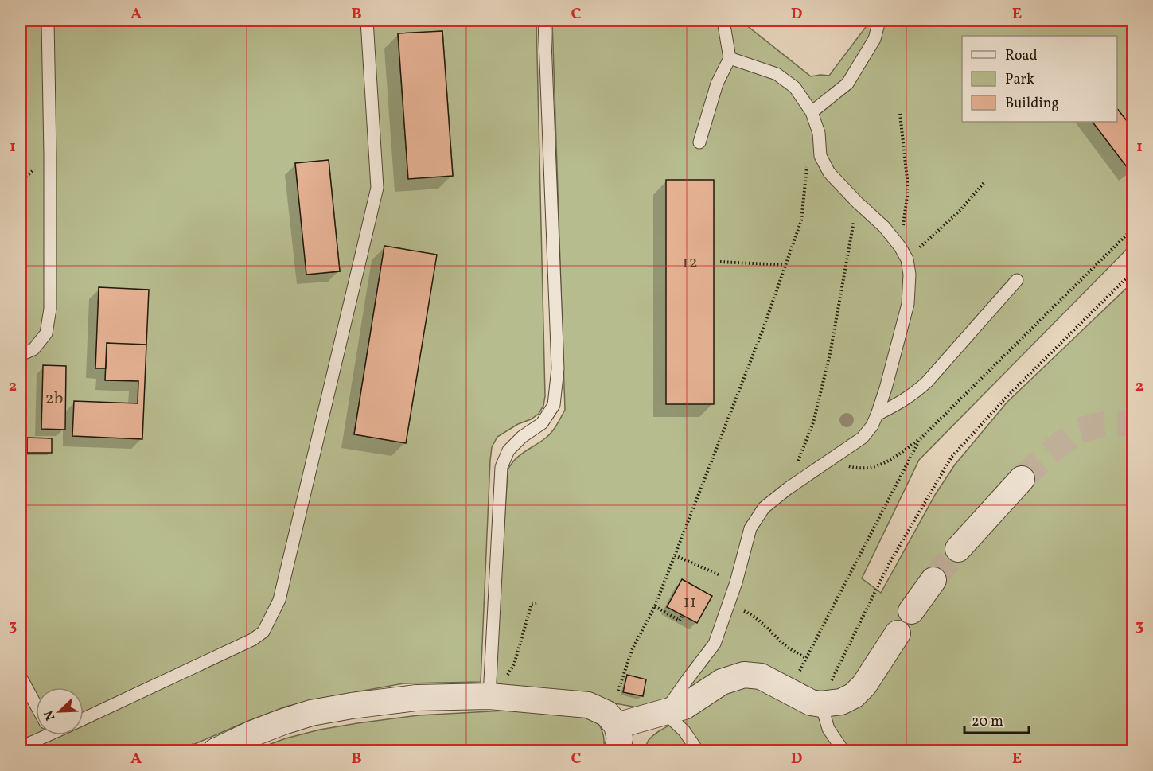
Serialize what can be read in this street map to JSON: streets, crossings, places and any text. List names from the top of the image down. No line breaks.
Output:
{"house_numbers":["12","2b","11"],"legend":["Road","Park","Building"],"scale_bar":"20 m","north":"bottom left","grid":{"columns":["A","B","C","D","E"],"rows":["1","2","3"]}}
